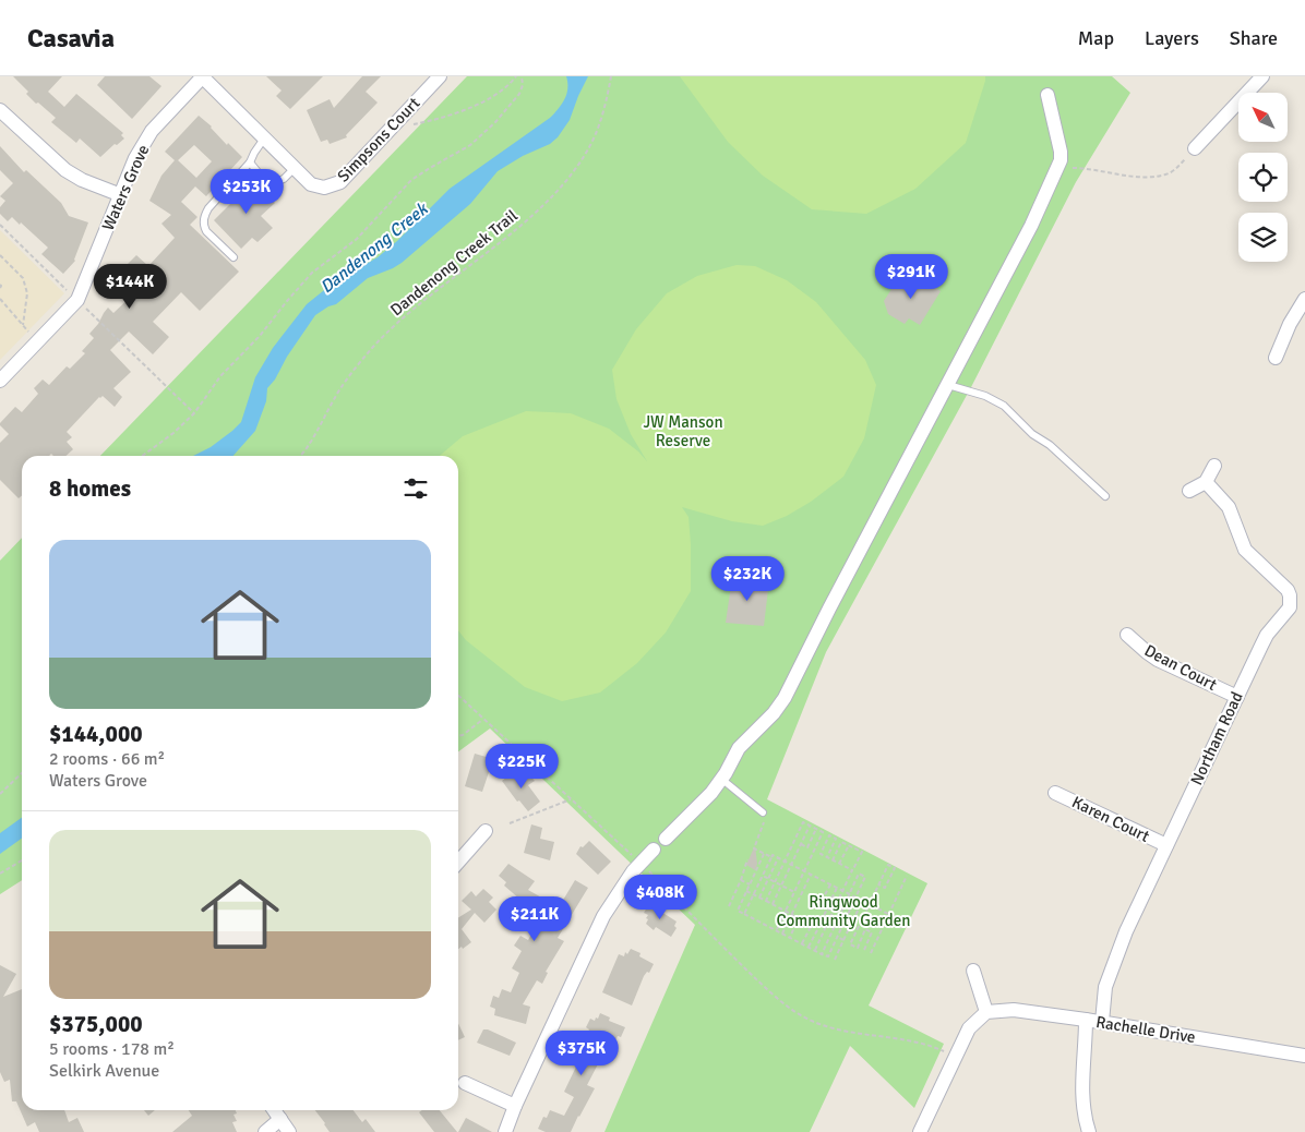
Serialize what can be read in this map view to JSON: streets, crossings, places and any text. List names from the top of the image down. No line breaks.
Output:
{"streets":{"street":["Simpsons Court","Waters Grove","Dean Court","Northam Road","Karen Court","Rachelle Drive"],"path":["Dandenong Creek Trail"]},"crossings":[["Dean Court","Northam Road"],["Northam Road","Karen Court"],["Northam Road","Rachelle Drive"]],"water":["Dandenong Creek"],"parks":["JW Manson Reserve","Ringwood Community Garden"],"north":"top left","page":{"header":"Casavia","nav":["Map","Layers","Share"],"price":["$253K","$291K","$144K","$232K","$225K","$408K","$211K","$375K"],"heading":"8 homes","list":[{"name":"$144,000","note":"2 rooms · 66 m² · Waters Grove"},{"name":"$375,000","note":"5 rooms · 178 m² · Selkirk Avenue"}]}}
